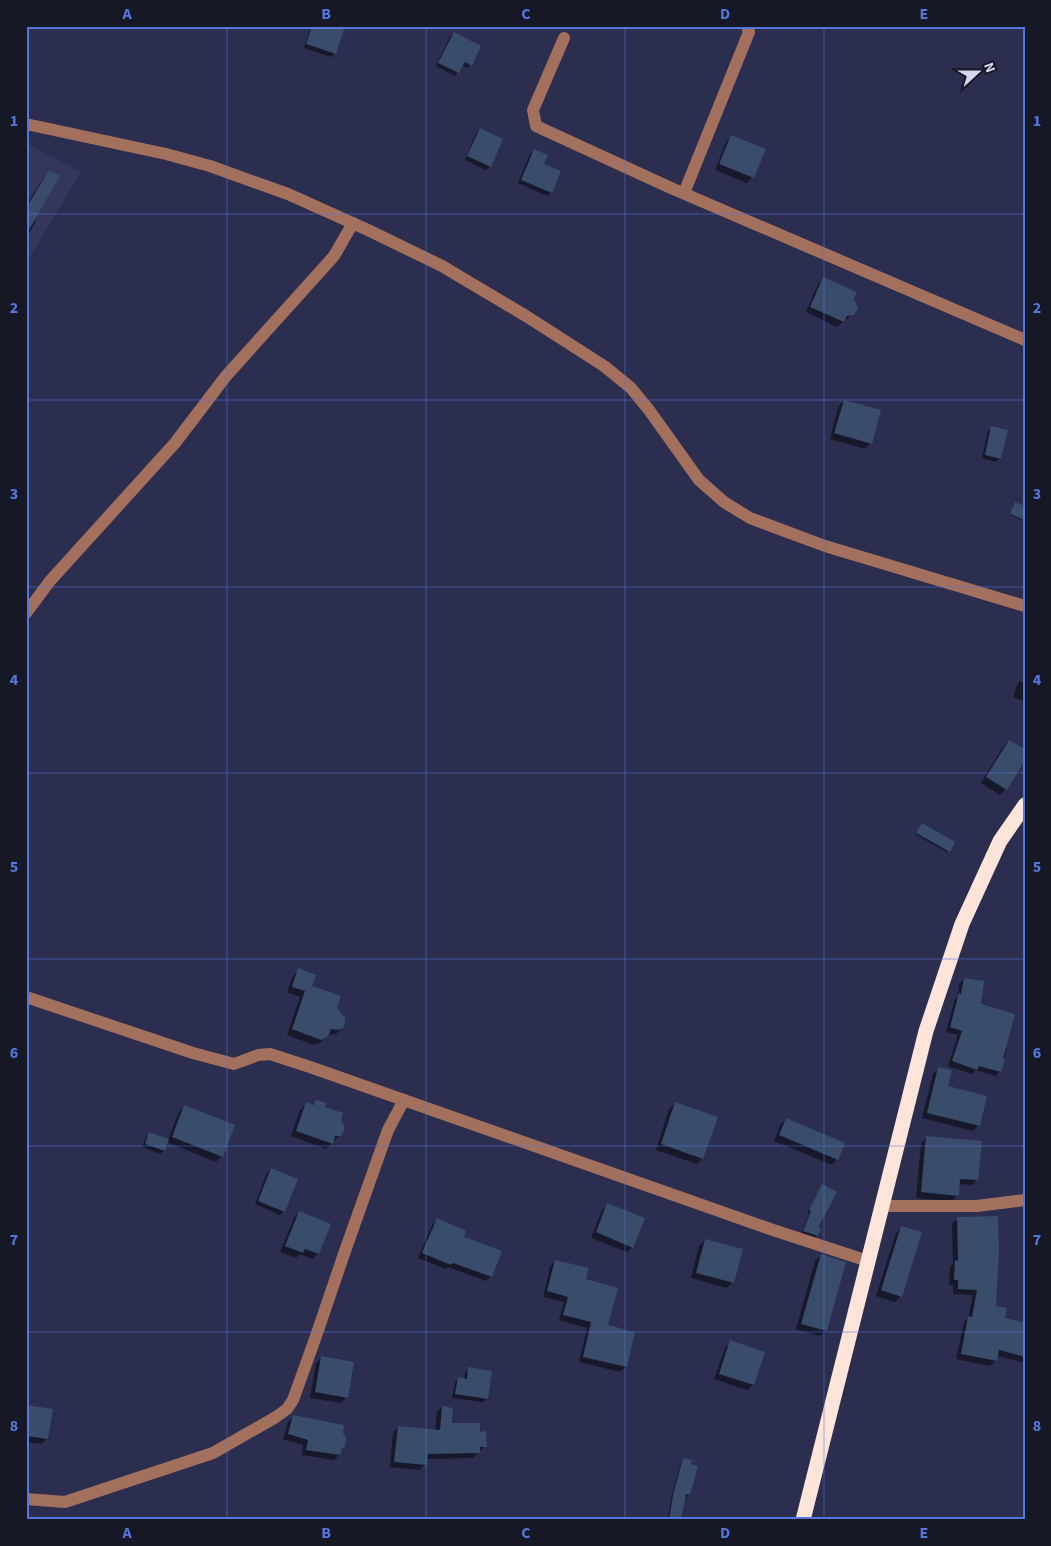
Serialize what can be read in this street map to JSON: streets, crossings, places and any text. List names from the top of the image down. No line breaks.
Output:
{"north":"right","grid":{"columns":["A","B","C","D","E"],"rows":["1","2","3","4","5","6","7","8"]}}
